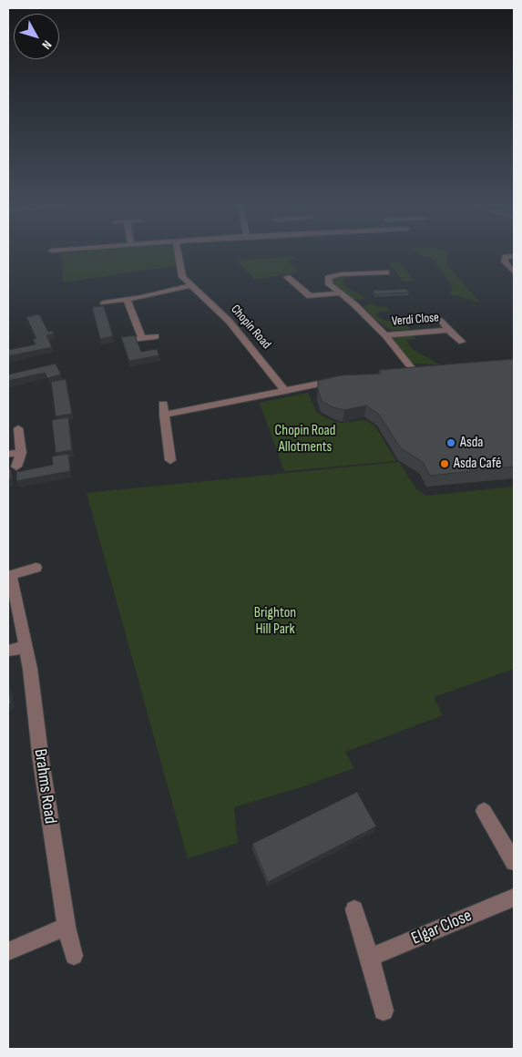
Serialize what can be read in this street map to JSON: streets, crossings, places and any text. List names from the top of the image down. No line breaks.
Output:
{"streets":{"street":["Verdi Close","Chopin Road","Brahms Road","Elgar Close"]},"parks":["Chopin Road Allotments","Brighton Hill Park"],"places":["Asda","Asda Café"],"north":"bottom right"}
